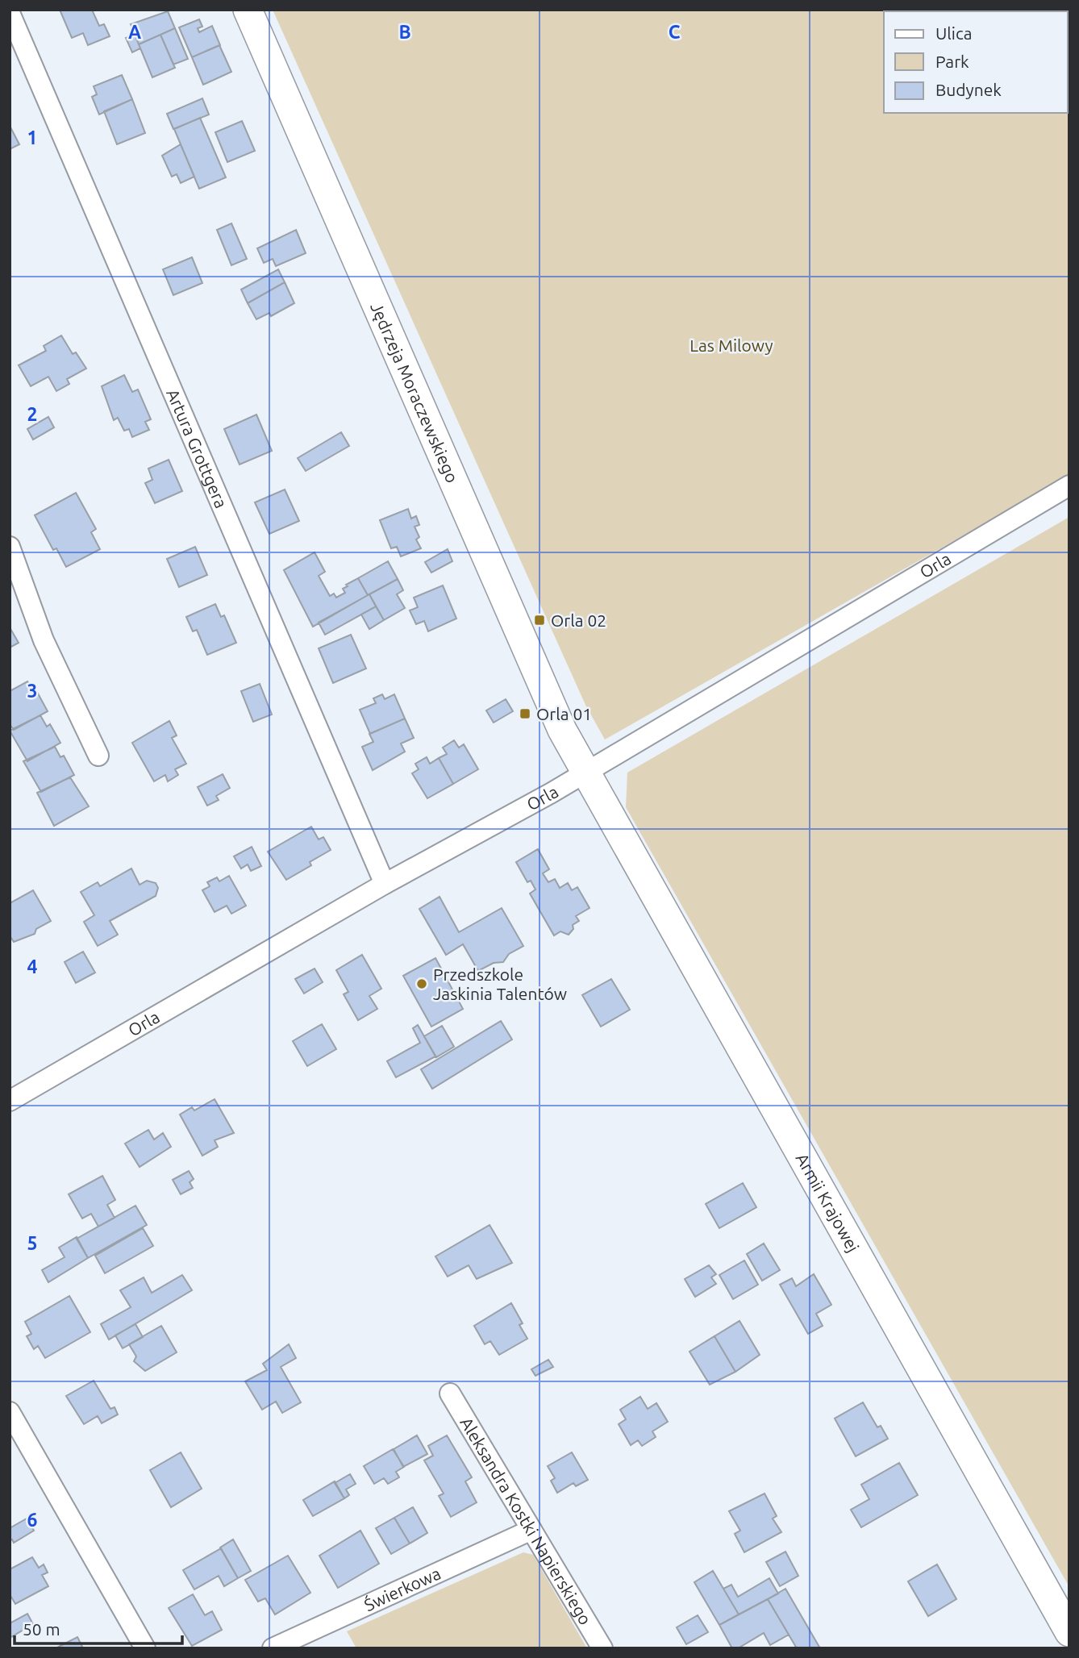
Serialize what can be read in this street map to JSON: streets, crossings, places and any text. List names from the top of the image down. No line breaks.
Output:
{"streets":{"street":["Jędrzeja Moraczewskiego","Artura Grottgera","Orla","Armii Krajowej","Aleksandra Kostki Napierskiego","Świerkowa"]},"crossings":[["Jędrzeja Moraczewskiego","Orla"],["Jędrzeja Moraczewskiego","Armii Krajowej"],["Artura Grottgera","Orla"],["Orla","Armii Krajowej"],["Aleksandra Kostki Napierskiego","Świerkowa"]],"parks":["Las Milowy"],"places":{"transit":["Orla 02","Orla 01"],"other":["Przedszkole Jaskinia Talentów"]},"legend":["Ulica","Park","Budynek"],"scale_bar":"50 m","grid":{"columns":["A","B","C"],"rows":["1","2","3","4","5","6"]}}
